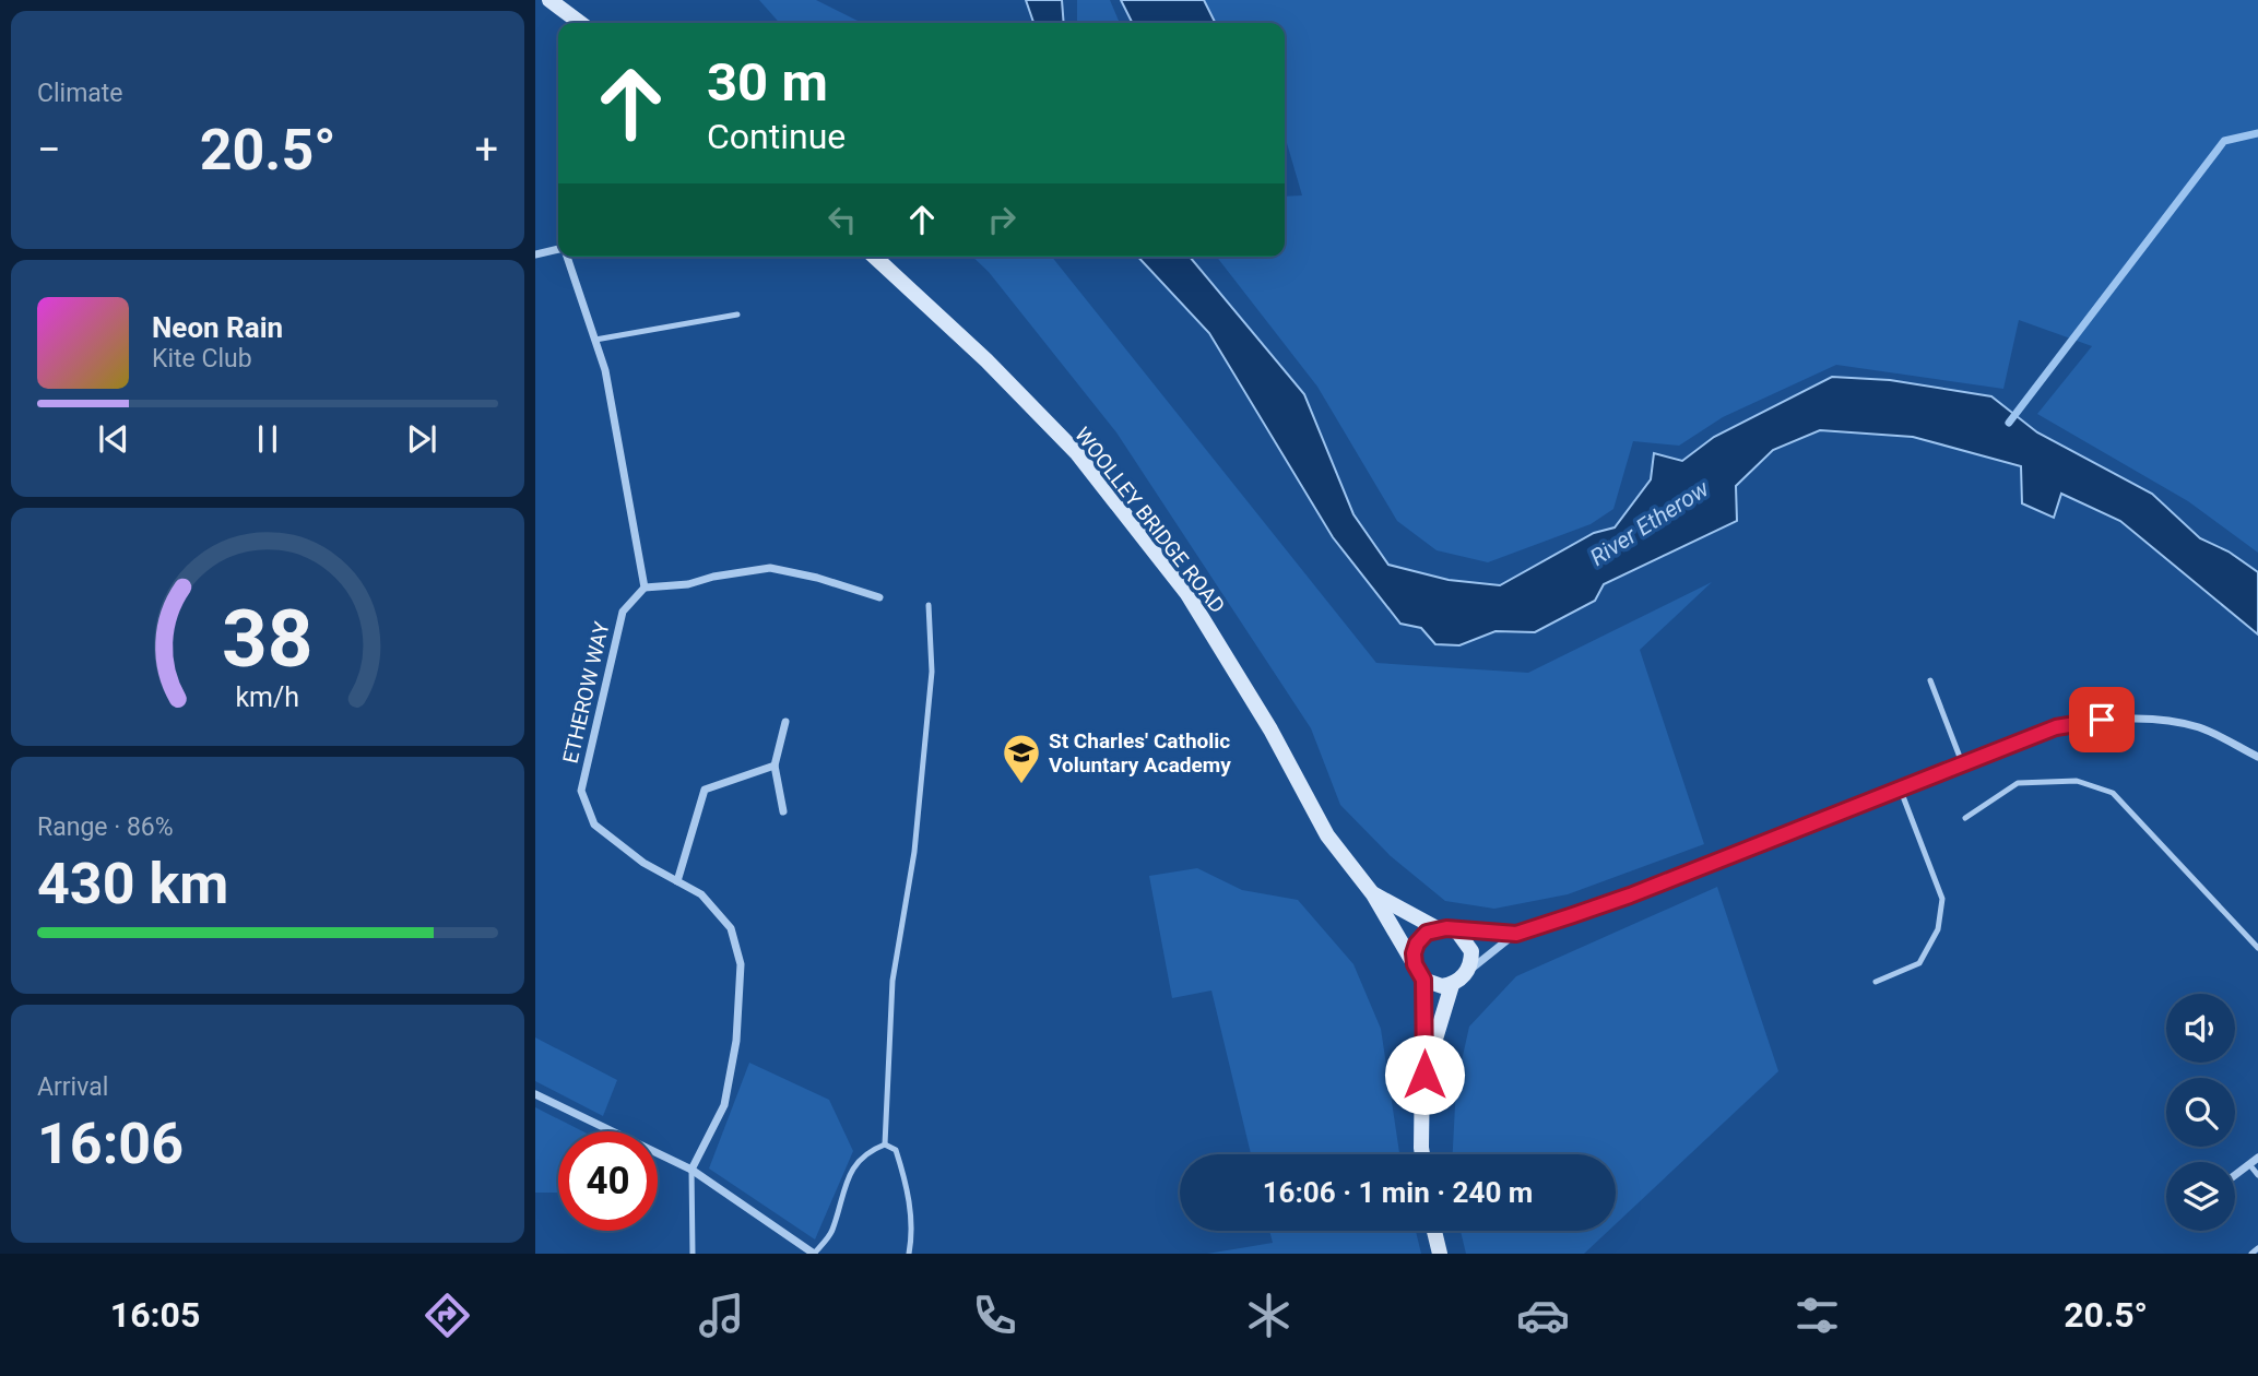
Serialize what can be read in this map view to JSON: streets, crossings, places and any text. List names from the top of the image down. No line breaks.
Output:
{"streets":{"street":["WOOLLEY BRIDGE ROAD","ETHEROW WAY"]},"water":["River Etherow"],"places":{"school or university":["St Charles' Catholic Voluntary Academy"]},"page":{"tile":["Climate",["Range · 86%","430 km"],["Arrival","16:06"]],"turn":["30 m","Continue"],"heat":["−","20.5°","+"],"song":["Neon Rain","Kite Club"],"limit":"40","trip":"16:06 · 1 min · 240 m","tabs":["16:05","20.5°"],"gauge":["38","km/h"]}}
